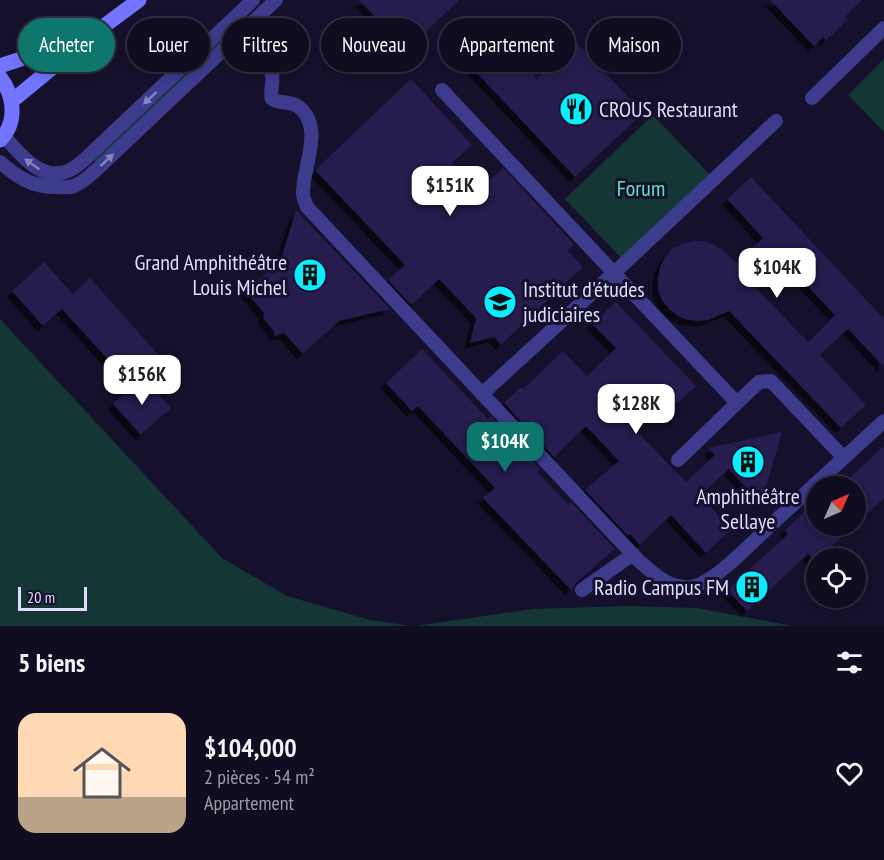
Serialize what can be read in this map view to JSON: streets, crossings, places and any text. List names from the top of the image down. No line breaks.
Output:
{"parks":["Forum"],"places":{"restaurant":["CROUS Restaurant"],"building":["Grand Amphithéâtre Louis Michel","Amphithéâtre Sellaye","Radio Campus FM"],"school or university":["Institut d'études judiciaires"]},"scale_bar":"20 m","north":"top right","page":{"chip":["Acheter","Louer","Filtres","Nouveau","Appartement","Maison"],"price":["$151K","$104K","$156K","$128K","$104K"],"scale":"20 m","heading":"5 biens","list":[{"name":"$104,000","note":"2 pièces · 54 m² · Appartement"}]}}
